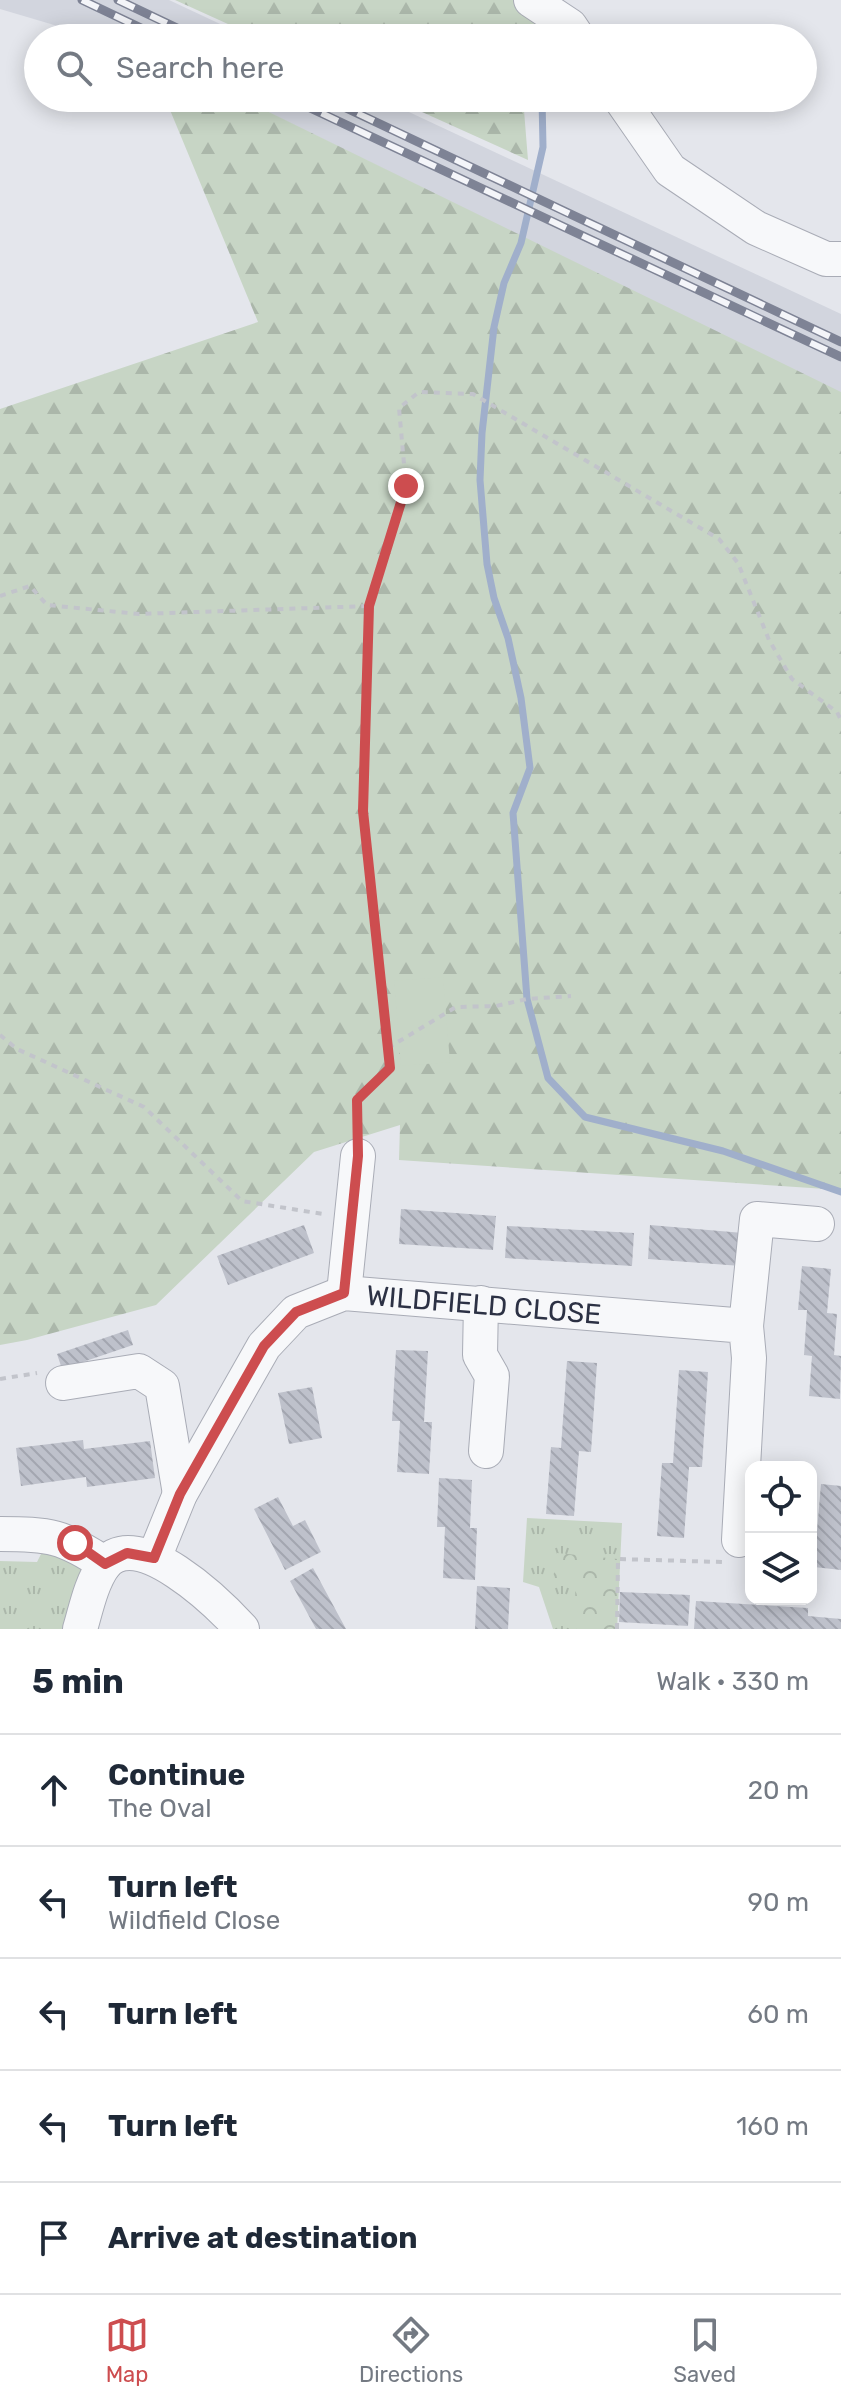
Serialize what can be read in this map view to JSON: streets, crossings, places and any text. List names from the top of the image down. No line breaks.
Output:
{"streets":{"street":["WILDFIELD CLOSE"]},"page":{"search":"Search here","heading":["5 min","Walk · 330 m"],"list":[["Continue","The Oval","20 m"],["Turn left","Wildfield Close","90 m"],["Turn left","60 m"],["Turn left","160 m"],"Arrive at destination"],"nav":["Map","Directions","Saved"]}}
